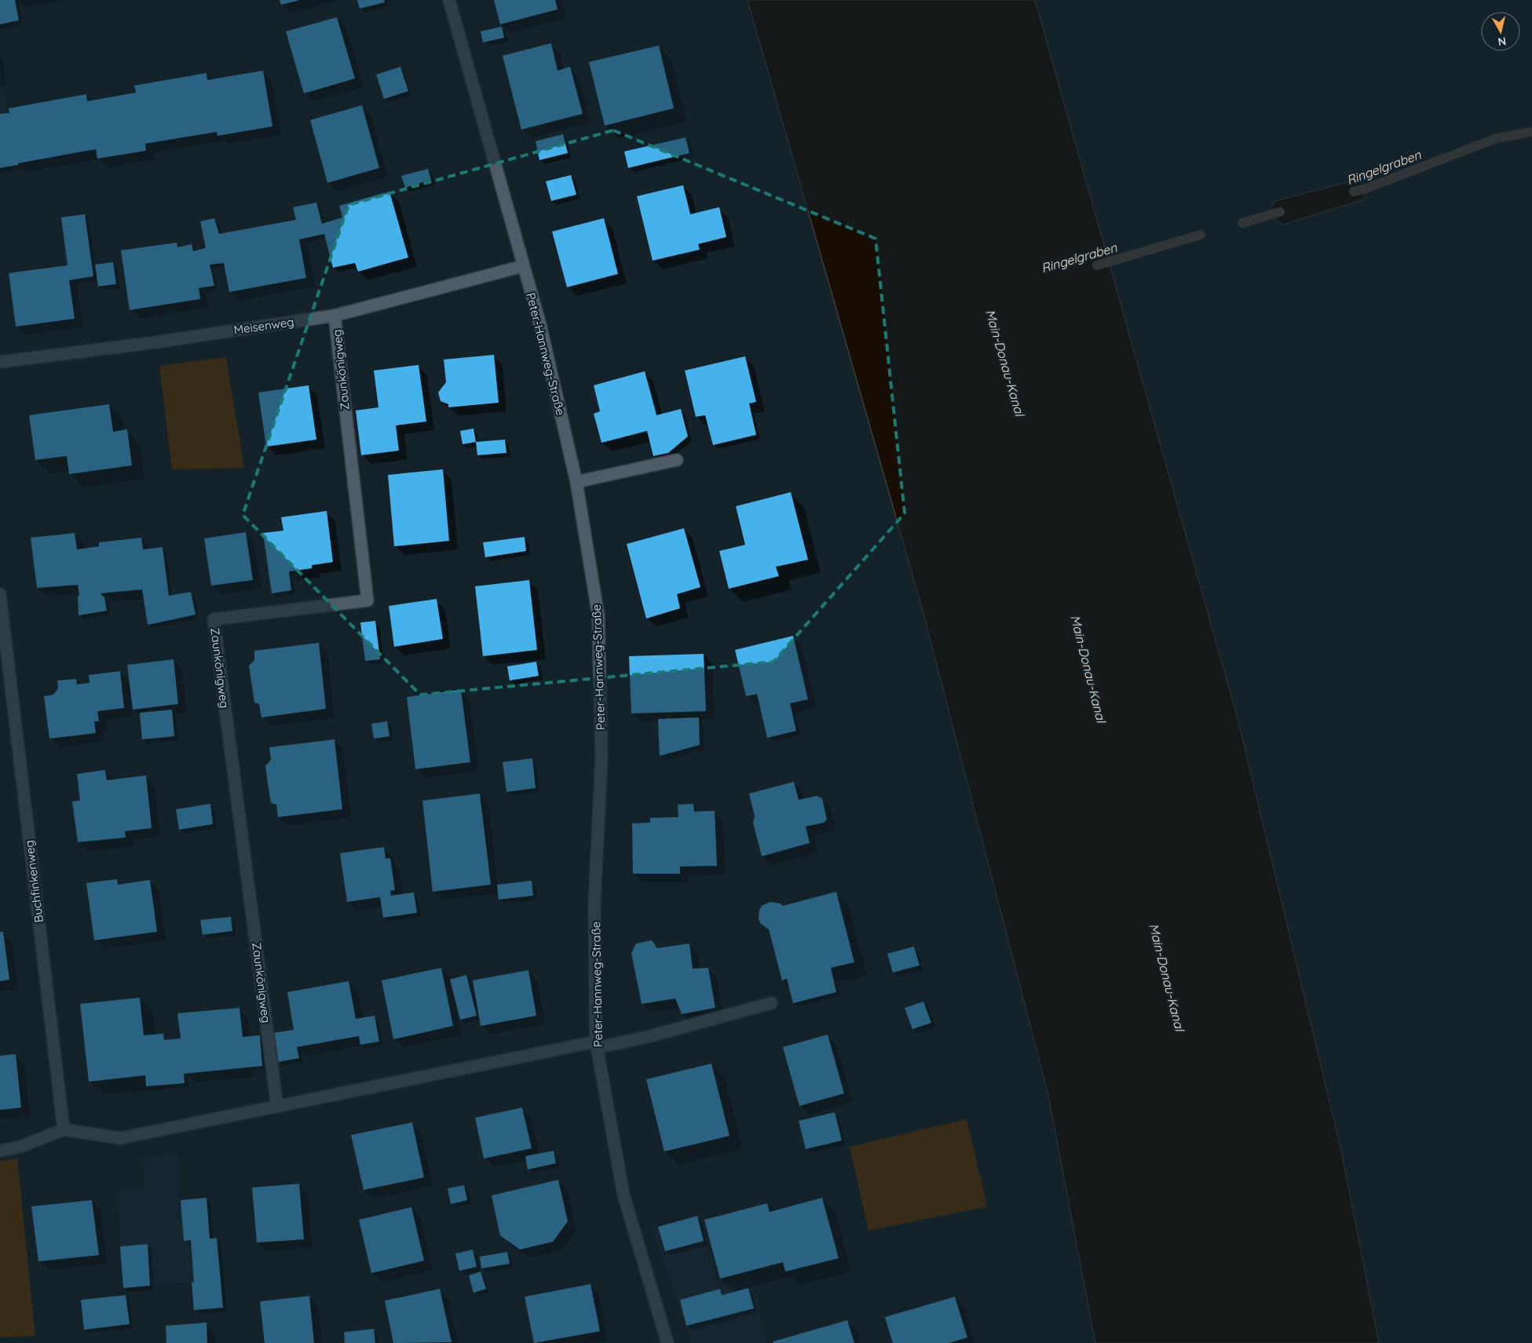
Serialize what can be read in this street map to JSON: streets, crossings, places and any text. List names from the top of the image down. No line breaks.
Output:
{"streets":{"street":["Meisenweg","Peter-Hannweg-Straße","Zaunkönigweg","Buchfinkenweg"]},"crossings":[["Meisenweg","Peter-Hannweg-Straße"],["Meisenweg","Zaunkönigweg"]],"water":["Ringelgraben","Main-Donau-Kanal"],"north":"bottom"}
